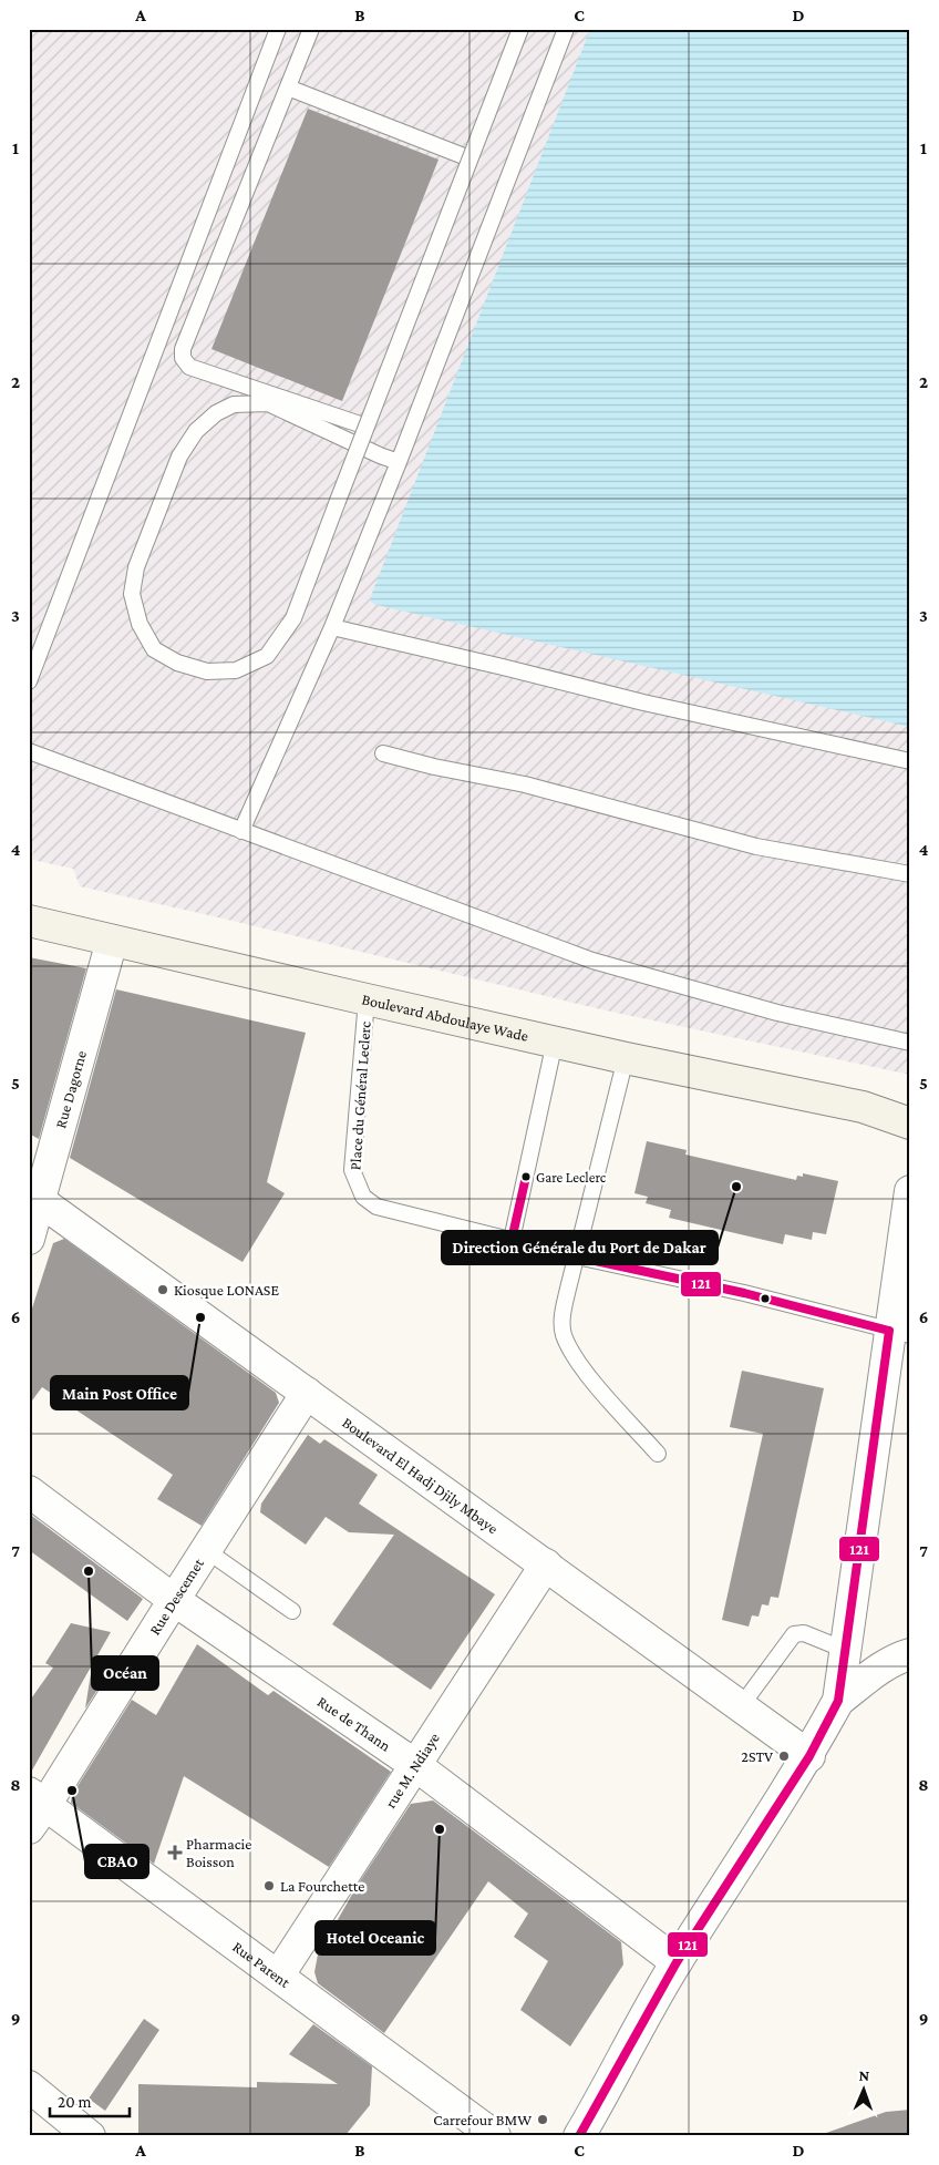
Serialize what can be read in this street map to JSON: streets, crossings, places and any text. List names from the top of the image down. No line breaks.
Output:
{"streets":{"street":["Boulevard Abdoulaye Wade","Rue Dagorne","Boulevard El Hadj Djily Mbaye","Rue Descemet","Rue de Thann","rue M. Ndiaye","Rue Parent"],"lane":["Place du Général Leclerc"]},"crossings":[["Boulevard Abdoulaye Wade","Rue Dagorne"],["Boulevard Abdoulaye Wade","Place du Général Leclerc"],["Rue Dagorne","Boulevard El Hadj Djily Mbaye"],["Boulevard El Hadj Djily Mbaye","Rue Descemet"],["Boulevard El Hadj Djily Mbaye","rue M. Ndiaye"],["Rue Descemet","Rue de Thann"],["Rue Descemet","Rue Parent"],["Rue de Thann","rue M. Ndiaye"],["rue M. Ndiaye","Rue Parent"]],"places":{"other":["Gare Leclerc","Direction Générale du Port de Dakar","Kiosque LONASE","Main Post Office","Océan","2STV","CBAO","Hotel Oceanic","La Fourchette","Carrefour BMW"],"health":["Pharmacie Boisson"]},"lines":["transit line 121"],"scale_bar":"20 m","north":"top","grid":{"columns":["A","B","C","D"],"rows":["1","2","3","4","5","6","7","8","9"]}}
